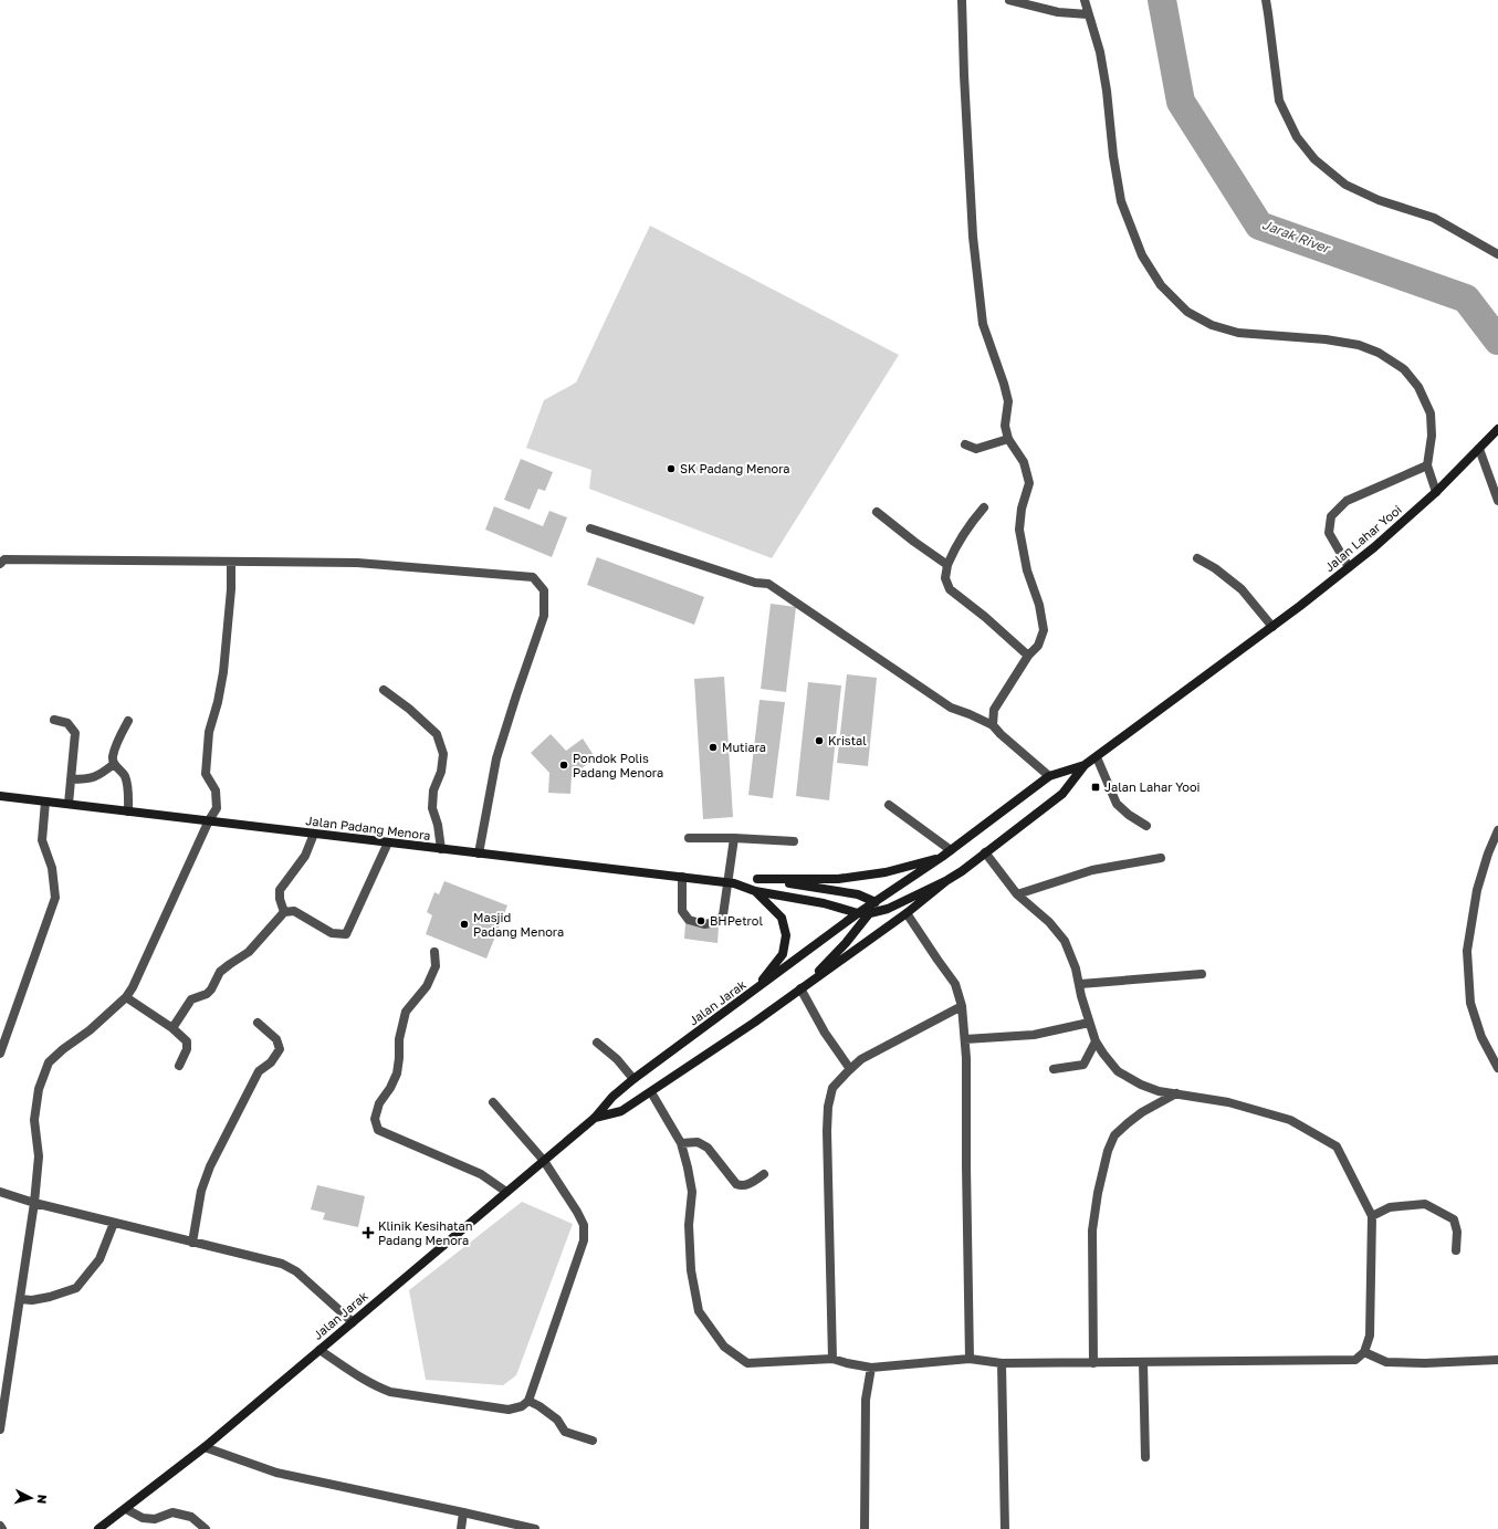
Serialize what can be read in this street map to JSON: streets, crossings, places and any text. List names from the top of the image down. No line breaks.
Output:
{"streets":{"main road":["Jalan Lahar Yooi","Jalan Padang Menora","Jalan Jarak"]},"crossings":[["Jalan Lahar Yooi","Jalan Padang Menora"],["Jalan Lahar Yooi","Jalan Jarak"],["Jalan Padang Menora","Jalan Jarak"]],"water":["Jarak River"],"places":{"other":["SK Padang Menora","Kristal","Mutiara","Pondok Polis Padang Menora","BHPetrol","Masjid Padang Menora"],"transit":["Jalan Lahar Yooi"],"health":["Klinik Kesihatan Padang Menora"]},"north":"right"}
